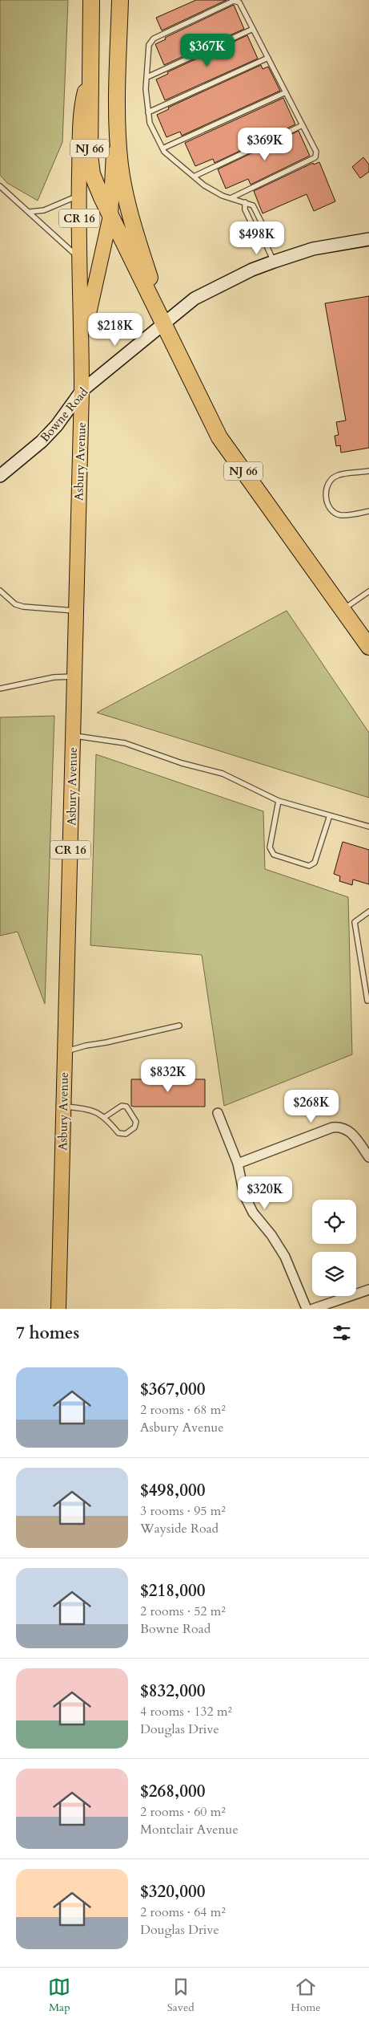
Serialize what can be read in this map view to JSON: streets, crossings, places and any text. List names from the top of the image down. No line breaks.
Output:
{"streets":{"highway":["NJ 66","Asbury Avenue"],"main road":["CR 16"],"street":["Bowne Road"]},"crossings":[["NJ 66","Bowne Road"],["NJ 66","Asbury Avenue"],["Bowne Road","Asbury Avenue"]],"page":{"price":["$367K","$369K","$498K","$218K","$832K","$268K","$320K"],"heading":"7 homes","list":[{"name":"$367,000","note":"2 rooms · 68 m² · Asbury Avenue"},{"name":"$498,000","note":"3 rooms · 95 m² · Wayside Road"},{"name":"$218,000","note":"2 rooms · 52 m² · Bowne Road"},{"name":"$832,000","note":"4 rooms · 132 m² · Douglas Drive"},{"name":"$268,000","note":"2 rooms · 60 m² · Montclair Avenue"},{"name":"$320,000","note":"2 rooms · 64 m² · Douglas Drive"}],"tabs":["Map","Saved","Home"]}}
